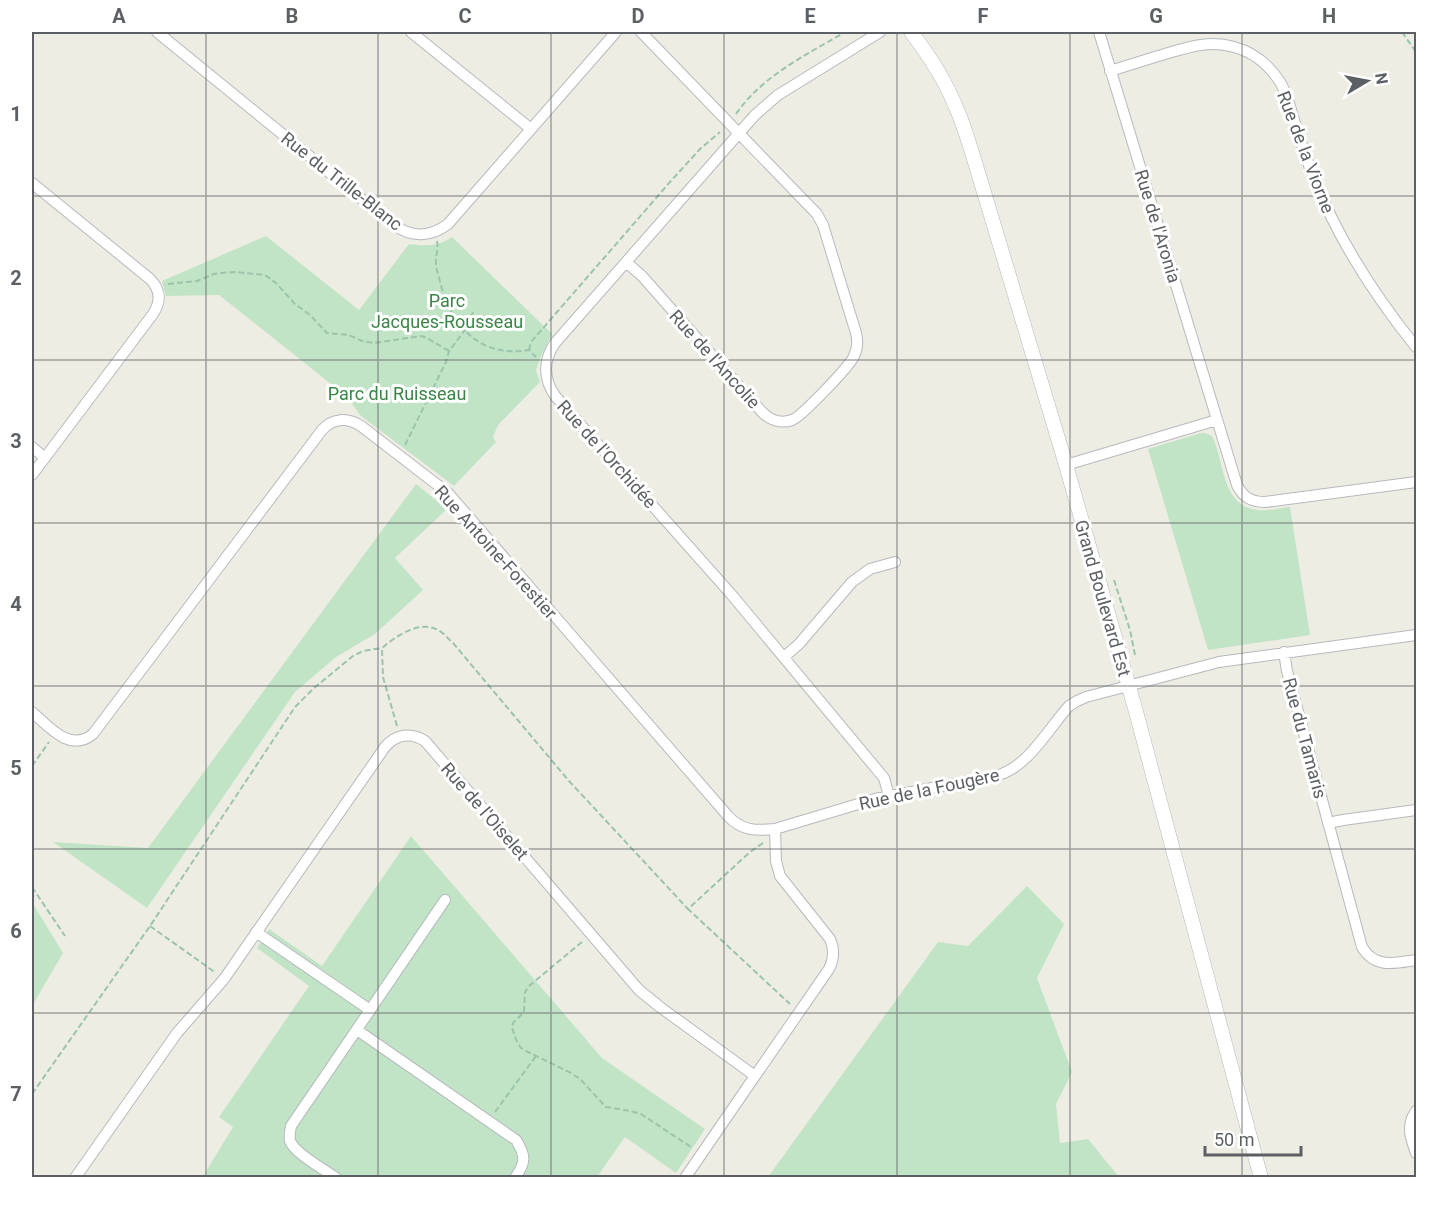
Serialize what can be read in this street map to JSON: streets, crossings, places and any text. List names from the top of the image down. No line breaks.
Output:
{"streets":{"street":["Rue de la Viorne","Rue du Trille-Blanc","Rue de l'Aronia","Rue de l'Ancolie","Rue de l'Orchidée","Rue Antoine-Forestier","Grand Boulevard Est","Rue du Tamaris","Rue de la Fougère","Rue de l'Oiselet"]},"crossings":[["Rue de la Viorne","Rue de l'Aronia"],["Rue de l'Ancolie","Rue de l'Orchidée"],["Rue de l'Orchidée","Rue de la Fougère"],["Rue Antoine-Forestier","Rue de la Fougère"],["Grand Boulevard Est","Rue de la Fougère"],["Rue du Tamaris","Rue de la Fougère"]],"parks":["Parc Jacques-Rousseau","Parc du Ruisseau"],"scale_bar":"50 m","north":"right","grid":{"columns":["A","B","C","D","E","F","G","H"],"rows":["1","2","3","4","5","6","7"]}}
